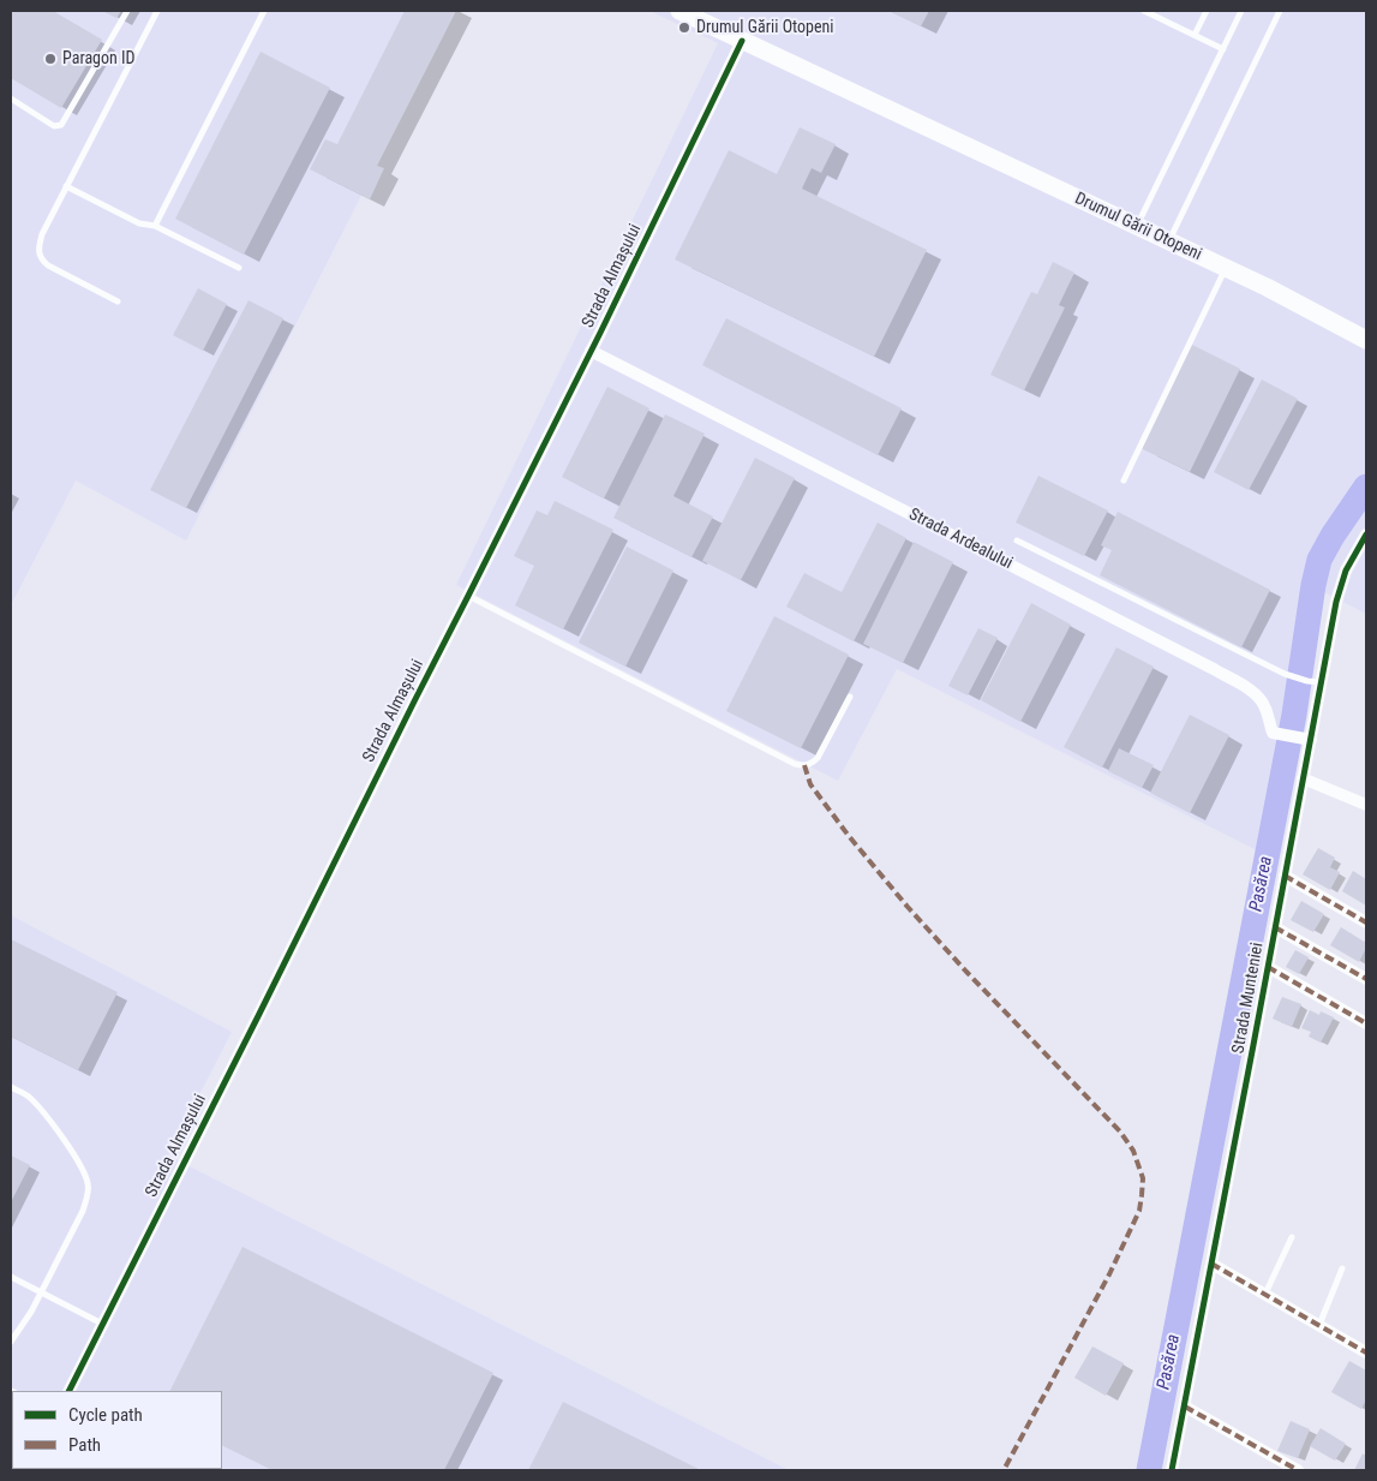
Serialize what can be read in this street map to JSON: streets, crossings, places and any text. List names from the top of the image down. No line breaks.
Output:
{"streets":{"main road":["Drumul Gării Otopeni"],"street":["Strada Almașului","Strada Ardealului","Strada Munteniei"]},"crossings":[["Drumul Gării Otopeni","Strada Almașului"],["Strada Almașului","Strada Ardealului"],["Strada Ardealului","Strada Munteniei"]],"water":["Pasărea"],"places":["Drumul Gării Otopeni","Paragon ID"],"legend":["Cycle path","Path"]}
